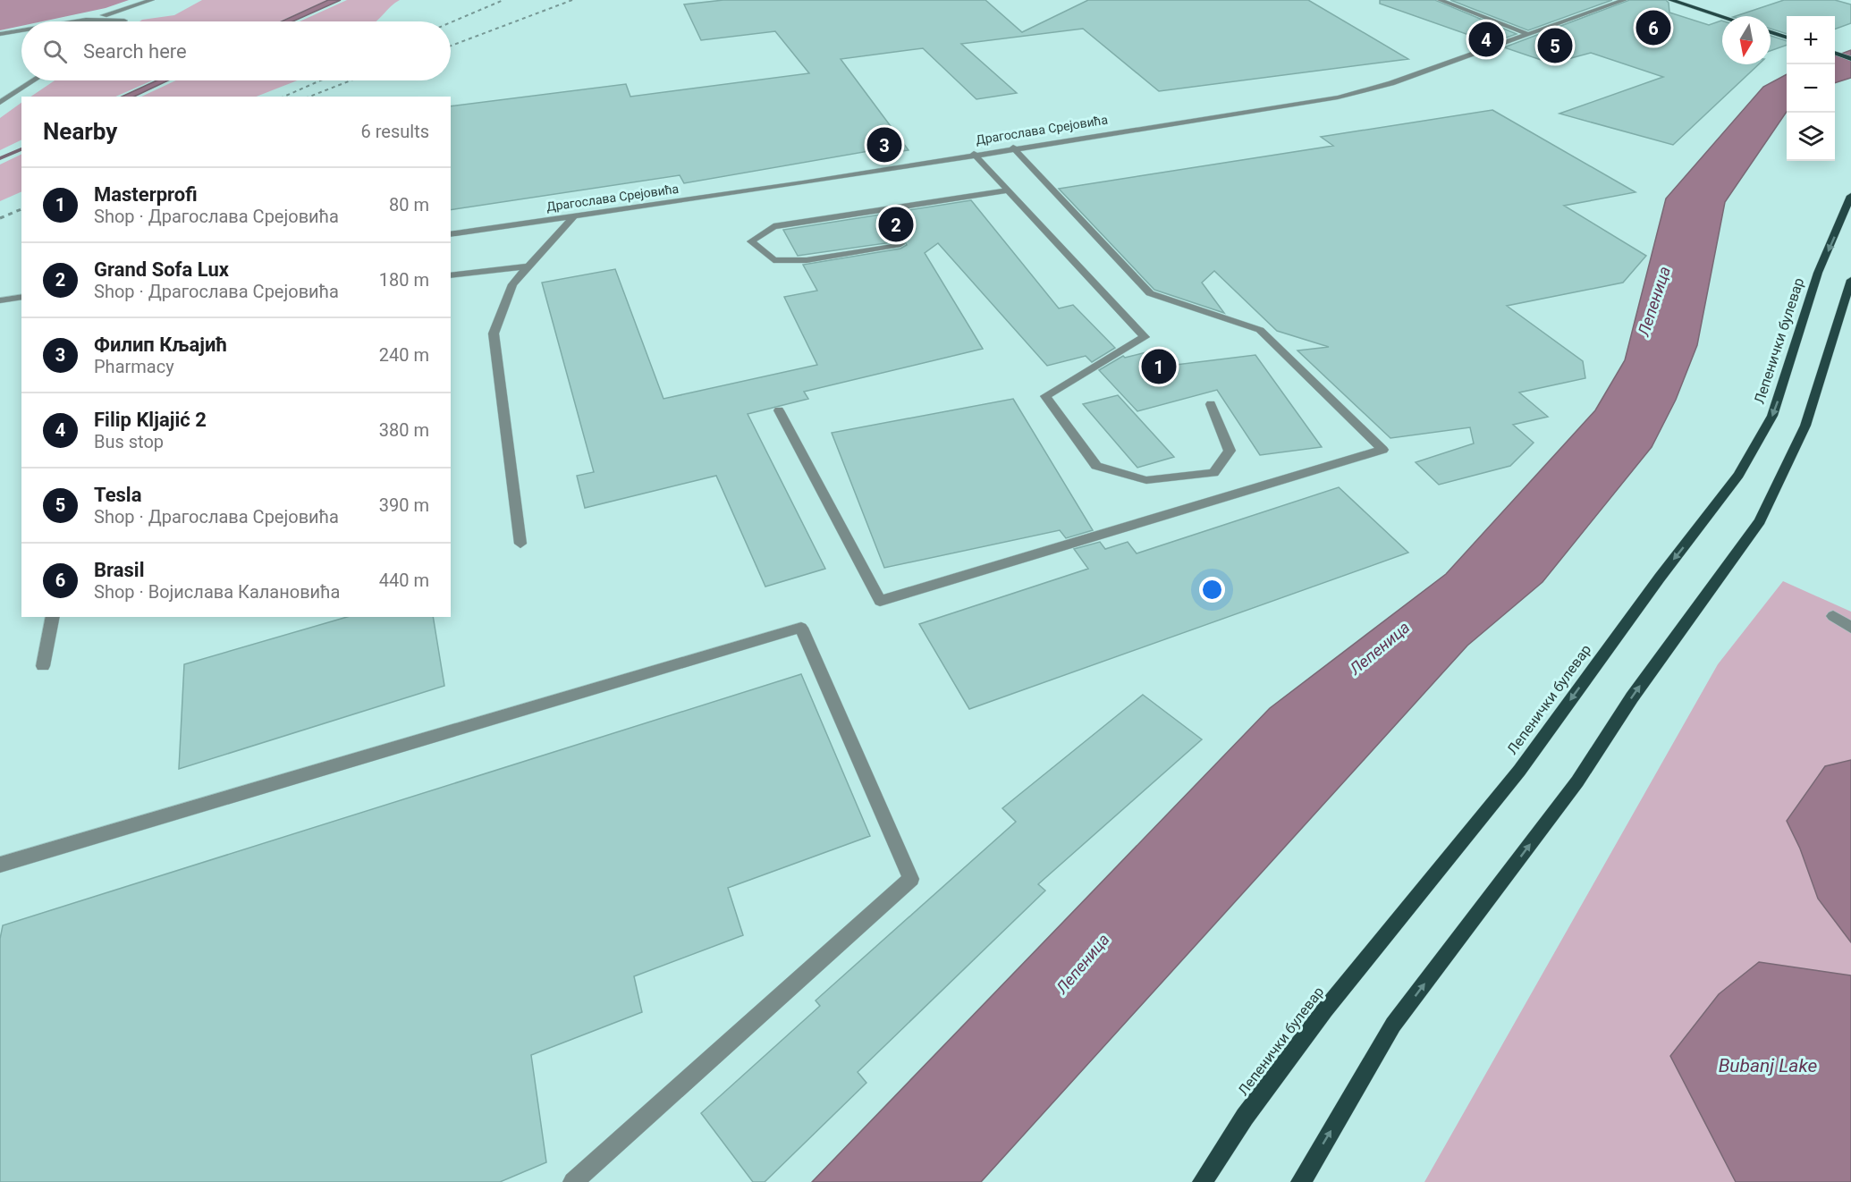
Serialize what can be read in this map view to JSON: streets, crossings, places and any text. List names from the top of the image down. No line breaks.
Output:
{"streets":{"main road":["Лепенички булевар"],"street":["Драгослава Срејовића"]},"water":["Лепеница","Bubanj Lake"],"north":"bottom","page":{"pins":["6","4","5","3","2","1"],"map_buttons":["+","−"],"search":"Search here","heading":["Nearby","6 results"],"list":[{"mark":"1","name":"Masterprofi","note":"Shop · Драгослава Срејовића","value":"80 m"},{"mark":"2","name":"Grand Sofa Lux","note":"Shop · Драгослава Срејовића","value":"180 m"},{"mark":"3","name":"Филип Кљајић","note":"Pharmacy","value":"240 m"},{"mark":"4","name":"Filip Kljajić 2","note":"Bus stop","value":"380 m"},{"mark":"5","name":"Tesla","note":"Shop · Драгослава Срејовића","value":"390 m"},{"mark":"6","name":"Brasil","note":"Shop · Војислава Калановића","value":"440 m"}]}}
